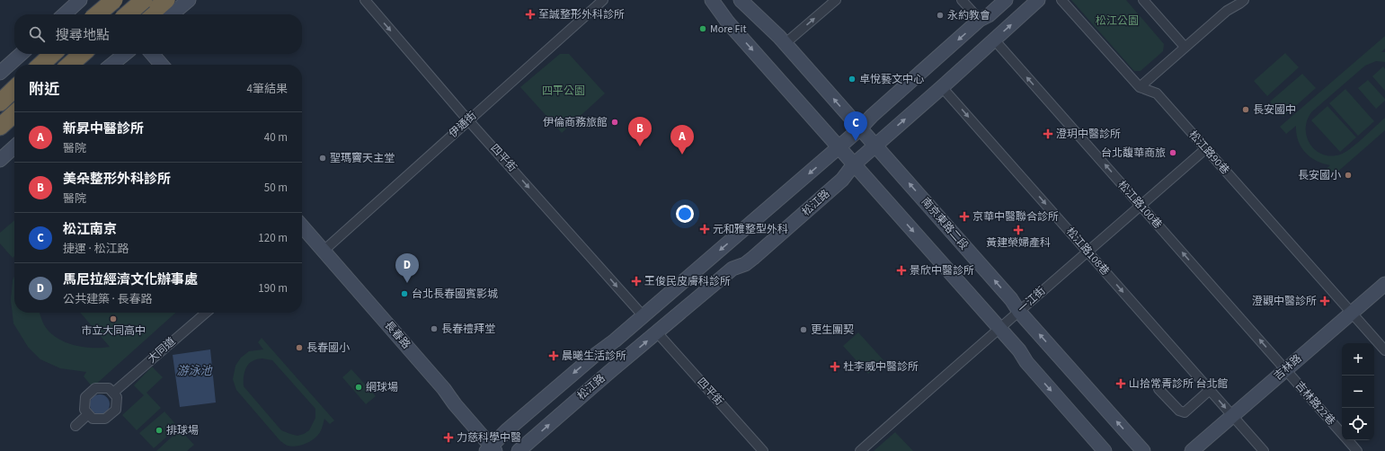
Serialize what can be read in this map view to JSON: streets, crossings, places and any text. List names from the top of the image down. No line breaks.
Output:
{"streets":{"main road":["松江路","南京東路二段","長春路","吉林路"],"street":["伊通街","松江路90巷","四平街","松江路100巷","松江路108巷","一江街","大同道","吉林路22巷"]},"crossings":[["伊通街","四平街"],["伊通街","長春路"],["松江路90巷","一江街"],["松江路90巷","吉林路"],["四平街","松江路"],["松江路","松江路100巷"],["松江路","南京東路二段"],["松江路","松江路108巷"],["松江路","長春路"],["松江路100巷","一江街"],["松江路100巷","吉林路"],["松江路100巷","吉林路22巷"],["南京東路二段","一江街"],["松江路108巷","一江街"],["松江路108巷","吉林路"],["吉林路","吉林路22巷"]],"one_way":["四平街","松江路100巷","松江路108巷"],"water":["游泳池"],"parks":["松江公園","四平公園"],"places":{"health":["至誠整形外科診所","澄玥中醫診所","京華中醫聯合診所","元和雅整型外科","黃建榮婦產科","景欣中醫診所","王俊民皮膚科診所","澄觀中醫診所","晨曦生活診所","杜李威中醫診所","山拾常青診所 台北館","力慈科學中醫"],"other":["永約教會","More Fit","卓悅藝文中心","長安國中","伊倫商務旅館","台北馥華商旅","聖瑪竇天主堂","長安國小","台北長春國賓影城","市立大同高中","長春禮拜堂","更生團契","長春國小","網球場","排球場"]},"page":{"search":"搜尋地點","heading":["附近","4筆結果"],"pins":["C","B","A","D"],"list":[{"mark":"A","name":"新昇中醫診所","note":"醫院","value":"40 m"},{"mark":"B","name":"美朵整形外科診所","note":"醫院","value":"50 m"},{"mark":"C","name":"松江南京","note":"捷運 · 松江路","value":"120 m"},{"mark":"D","name":"馬尼拉經濟文化辦事處","note":"公共建築 · 長春路","value":"190 m"}],"map_buttons":["+","−"]}}
